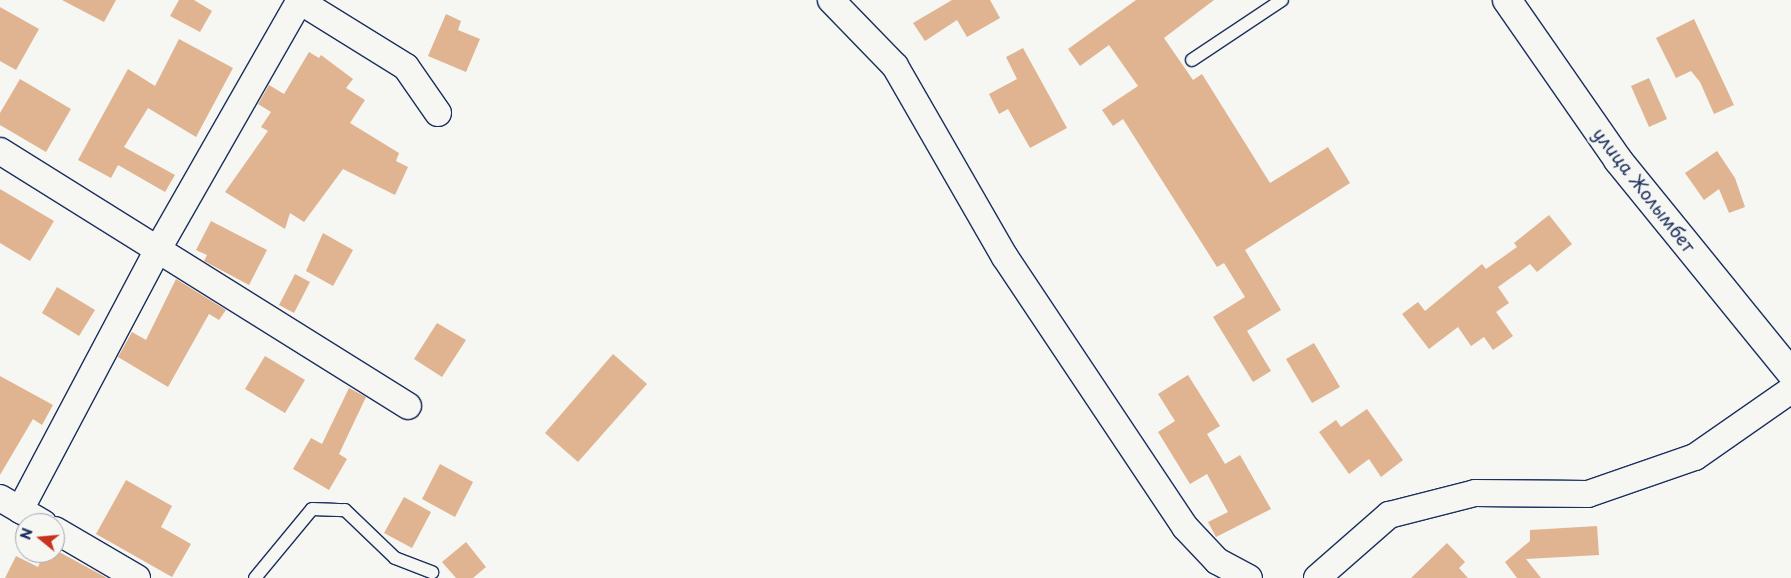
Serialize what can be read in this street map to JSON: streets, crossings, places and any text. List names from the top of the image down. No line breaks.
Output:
{"streets":{"street":["улица Жолымбет"]},"north":"left"}
